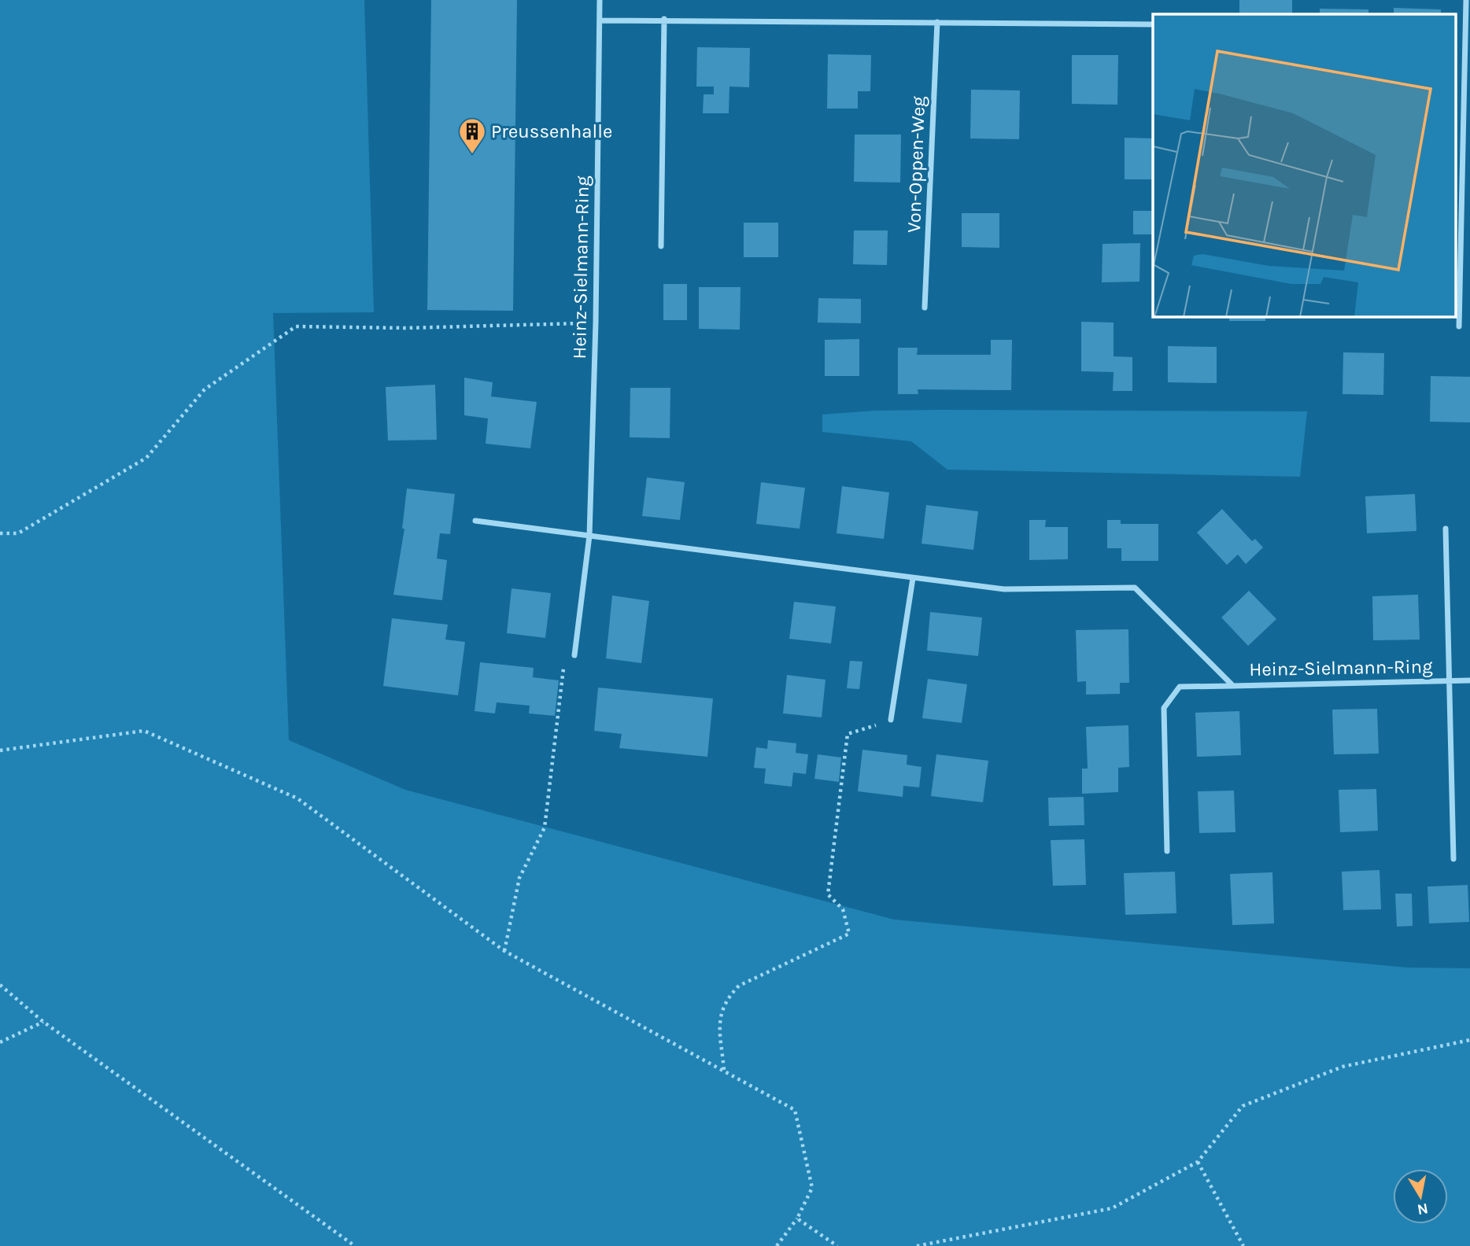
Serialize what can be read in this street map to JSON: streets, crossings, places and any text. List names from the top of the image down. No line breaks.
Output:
{"streets":{"street":["Von-Oppen-Weg","Heinz-Sielmann-Ring"]},"places":{"building":["Preussenhalle"]},"north":"bottom"}
